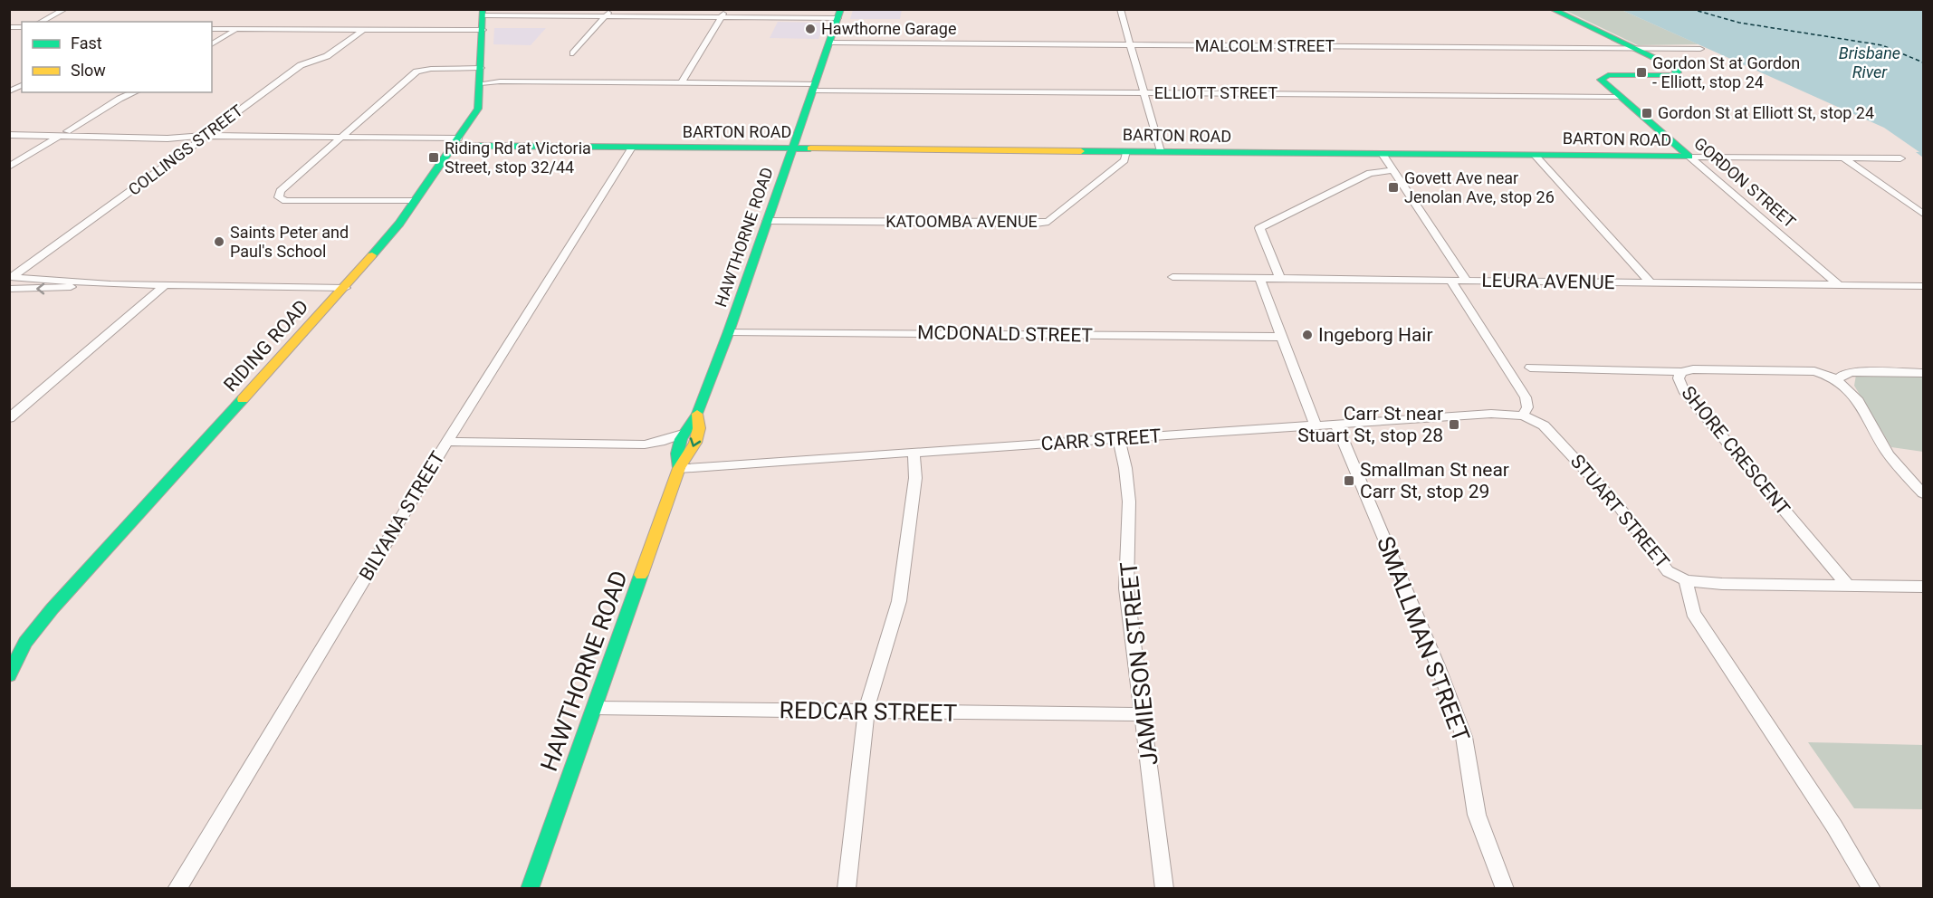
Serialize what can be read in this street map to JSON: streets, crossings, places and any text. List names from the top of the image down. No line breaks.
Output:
{"streets":{"street":["MALCOLM STREET","ELLIOTT STREET","BARTON ROAD","COLLINGS STREET","GORDON STREET","KATOOMBA AVENUE","HAWTHORNE ROAD","LEURA AVENUE","MCDONALD STREET","RIDING ROAD","CARR STREET","SHORE CRESCENT","STUART STREET","BILYANA STREET","SMALLMAN STREET","JAMIESON STREET","REDCAR STREET"]},"crossings":[["MALCOLM STREET","GORDON STREET"],["MALCOLM STREET","HAWTHORNE ROAD"],["ELLIOTT STREET","GORDON STREET"],["ELLIOTT STREET","HAWTHORNE ROAD"],["ELLIOTT STREET","RIDING ROAD"],["BARTON ROAD","GORDON STREET"],["BARTON ROAD","KATOOMBA AVENUE"],["BARTON ROAD","HAWTHORNE ROAD"],["BARTON ROAD","RIDING ROAD"],["BARTON ROAD","BILYANA STREET"],["GORDON STREET","LEURA AVENUE"],["KATOOMBA AVENUE","HAWTHORNE ROAD"],["HAWTHORNE ROAD","MCDONALD STREET"],["HAWTHORNE ROAD","CARR STREET"],["HAWTHORNE ROAD","REDCAR STREET"],["CARR STREET","STUART STREET"],["CARR STREET","SMALLMAN STREET"],["CARR STREET","JAMIESON STREET"],["JAMIESON STREET","REDCAR STREET"]],"water":["Brisbane River"],"places":{"other":["Hawthorne Garage","Saints Peter and Paul's School","Ingeborg Hair"],"transit":["Gordon St at Gordon - Elliott, stop 24","Gordon St at Elliott St, stop 24","Riding Rd at Victoria Street, stop 32/44","Govett Ave near Jenolan Ave, stop 26","Carr St near Stuart St, stop 28","Smallman St near Carr St, stop 29"]},"legend":["Fast","Slow"]}
